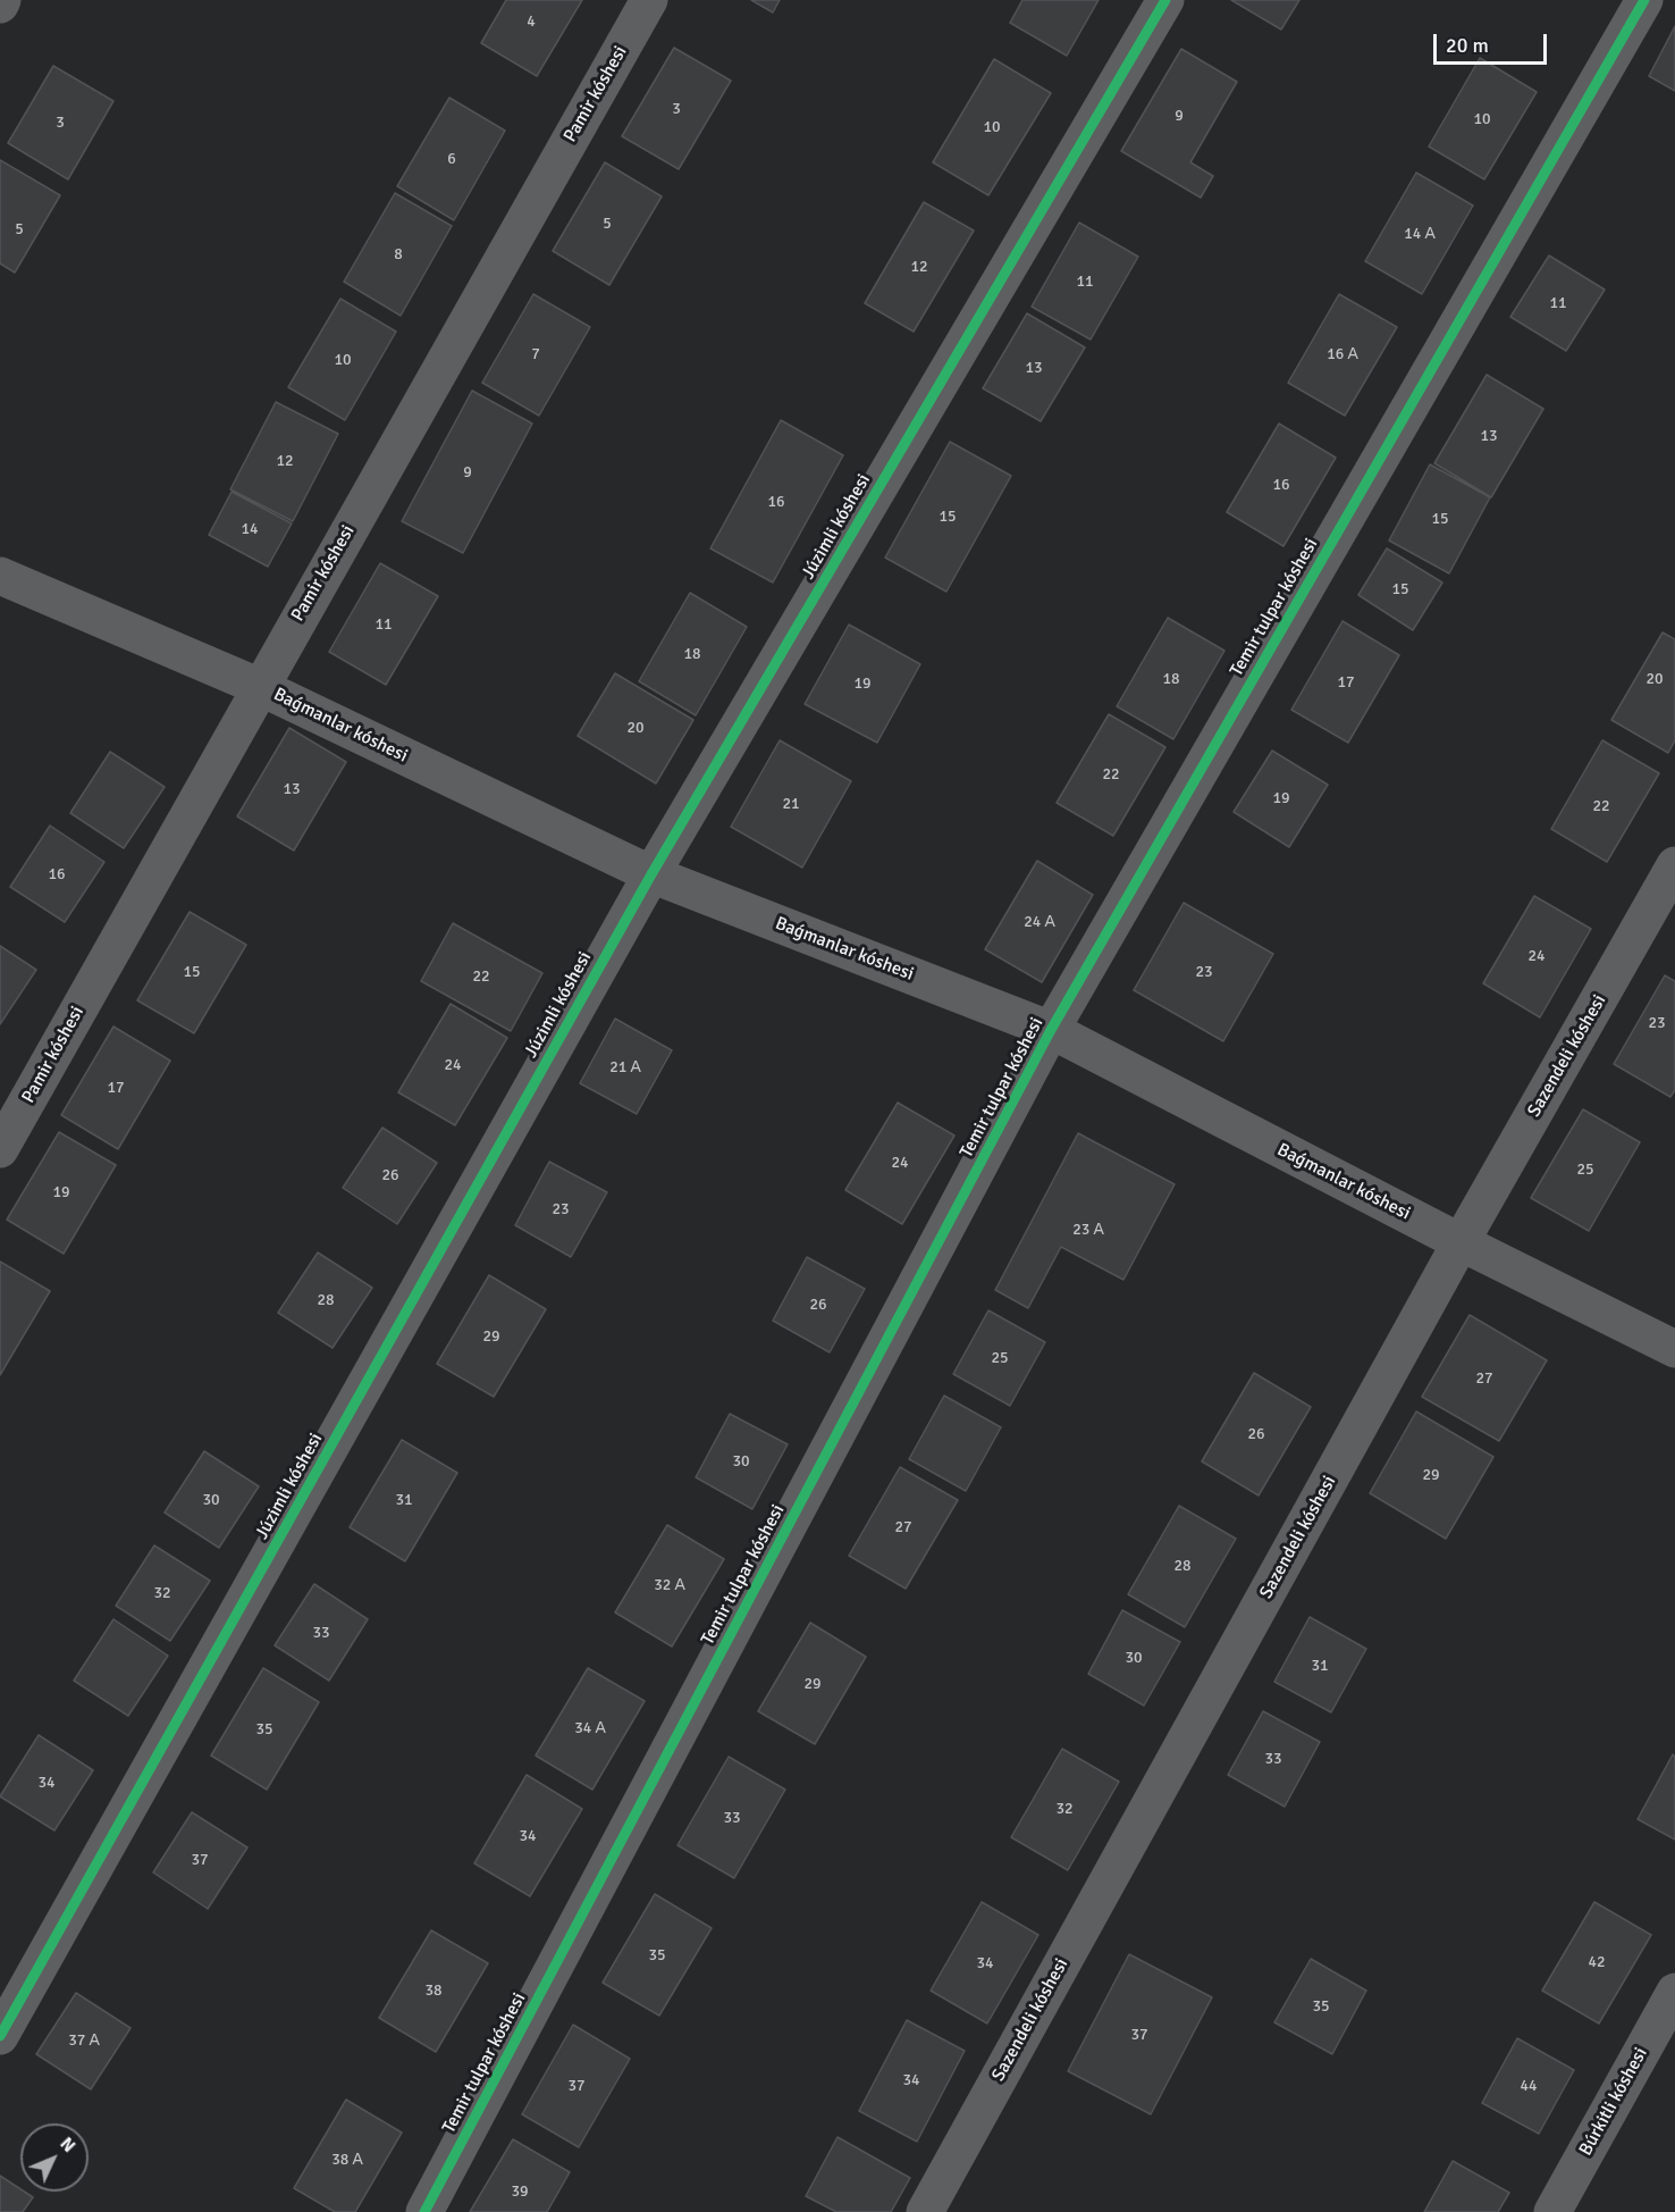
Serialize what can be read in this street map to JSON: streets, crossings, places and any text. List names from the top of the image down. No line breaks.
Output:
{"streets":{"street":["Pamir kóshesi","Júzimli kóshesi","Temir tulpar kóshesi","Baǵmanlar kóshesi","Sazendeli kóshesi","Búrkitli kóshesi"]},"crossings":[["Pamir kóshesi","Baǵmanlar kóshesi"],["Júzimli kóshesi","Baǵmanlar kóshesi"],["Temir tulpar kóshesi","Baǵmanlar kóshesi"],["Baǵmanlar kóshesi","Sazendeli kóshesi"]],"house_numbers":["4","3","9","10","3","10","6","5","5","14 А","8","12","11","11","7","16 А","10","13","13","12","9","16","16","15","15","14","15","11","18","18","20","17","19","20","22","13","19","21","22","16","24 А","24","15","23","22","23","24","21 А","17","24","25","26","19","23","23 А","28","26","29","25","27","26","30","29","30","31","27","28","32 А","32","33","30","31","29","34 А","35","33","34","32","33","34","37","35","42","34","38","35","37","37 А","34","37","44","38 А","39"],"scale_bar":"20 m","north":"top right"}
